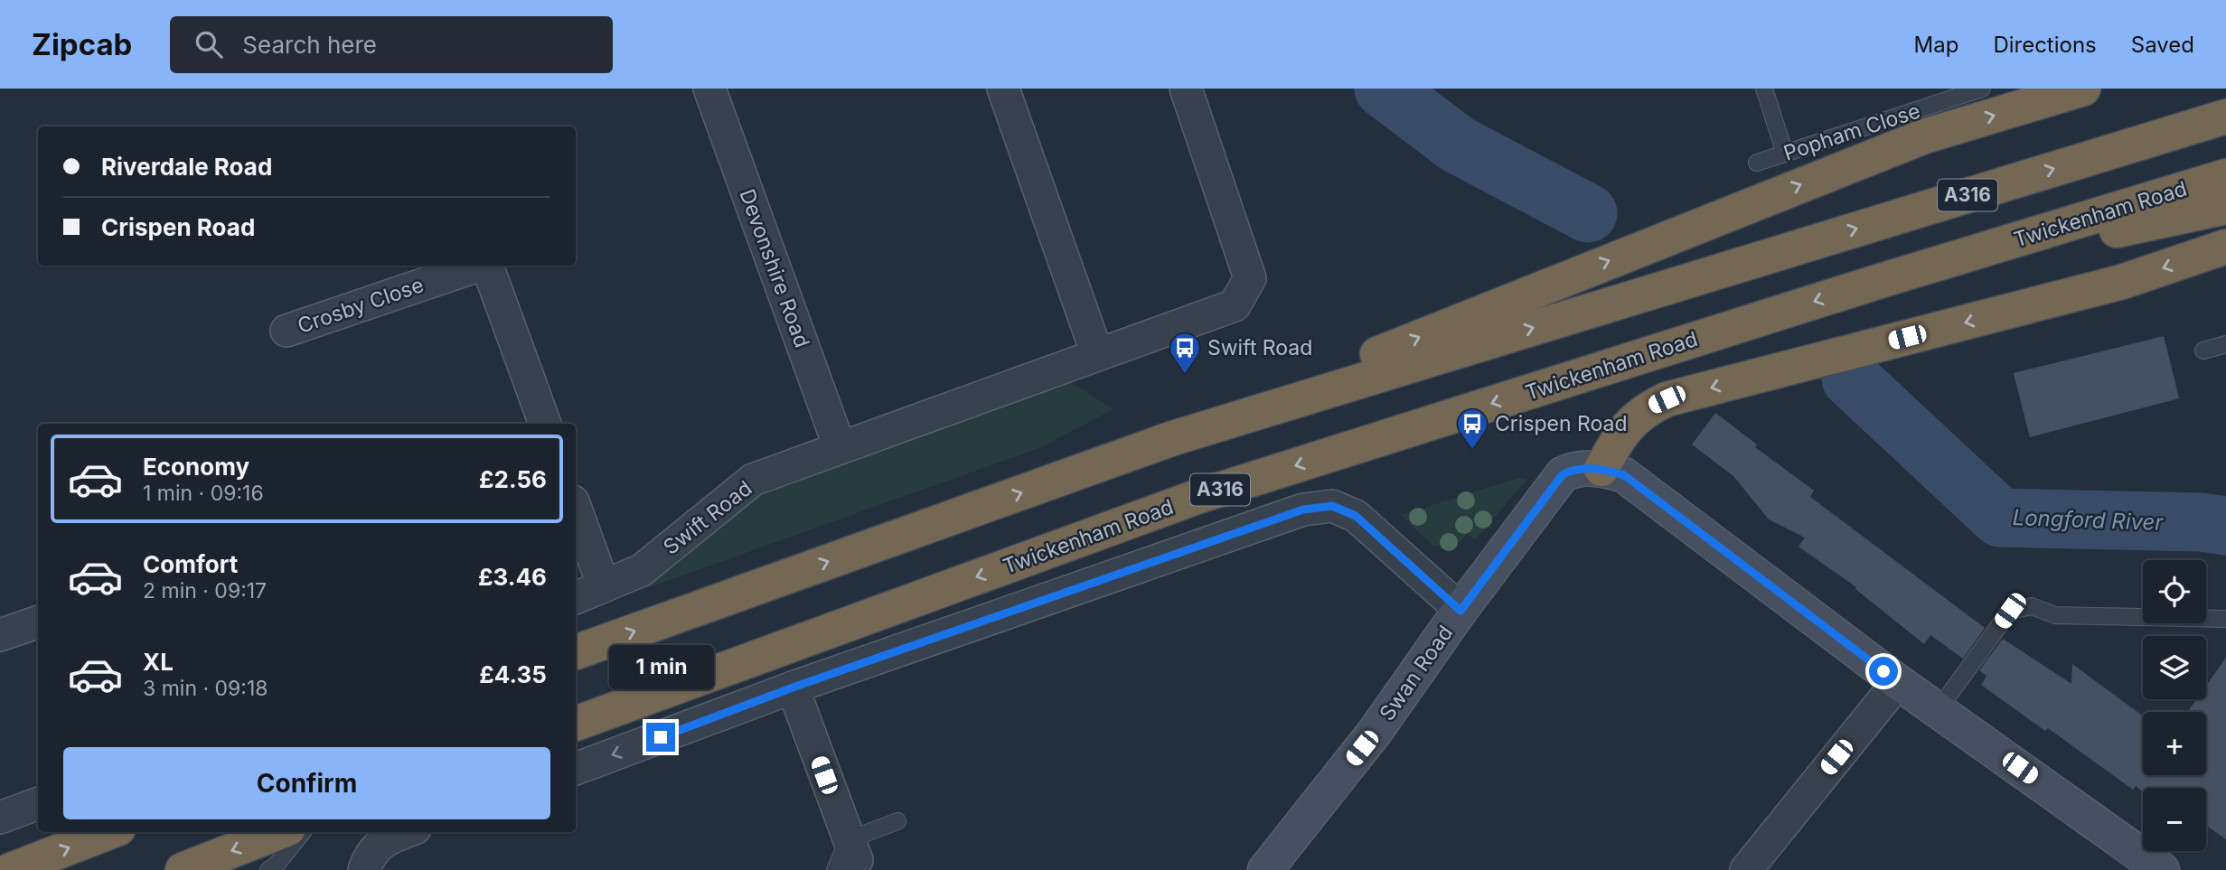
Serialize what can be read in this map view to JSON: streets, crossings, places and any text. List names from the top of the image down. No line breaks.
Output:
{"streets":{"highway":["A316","Twickenham Road"],"street":["Devonshire Road","Crosby Close","Swift Road","Swan Road"],"lane":["Popham Close"]},"crossings":[["Devonshire Road","Swift Road"]],"water":["Longford River"],"places":{"bus stop":["Swift Road","Crispen Road"]},"page":{"header":"Zipcab","search":"Search here","nav":["Map","Directions","Saved"],"banner":["Riverdale Road","Crispen Road"],"list":[{"name":"Economy","note":"1 min · 09:16","value":"£2.56"},{"name":"Comfort","note":"2 min · 09:17","value":"£3.46"},{"name":"XL","note":"3 min · 09:18","value":"£4.35"}],"map_buttons":["+","−"],"bubble":"1 min","buttons":"Confirm"}}
